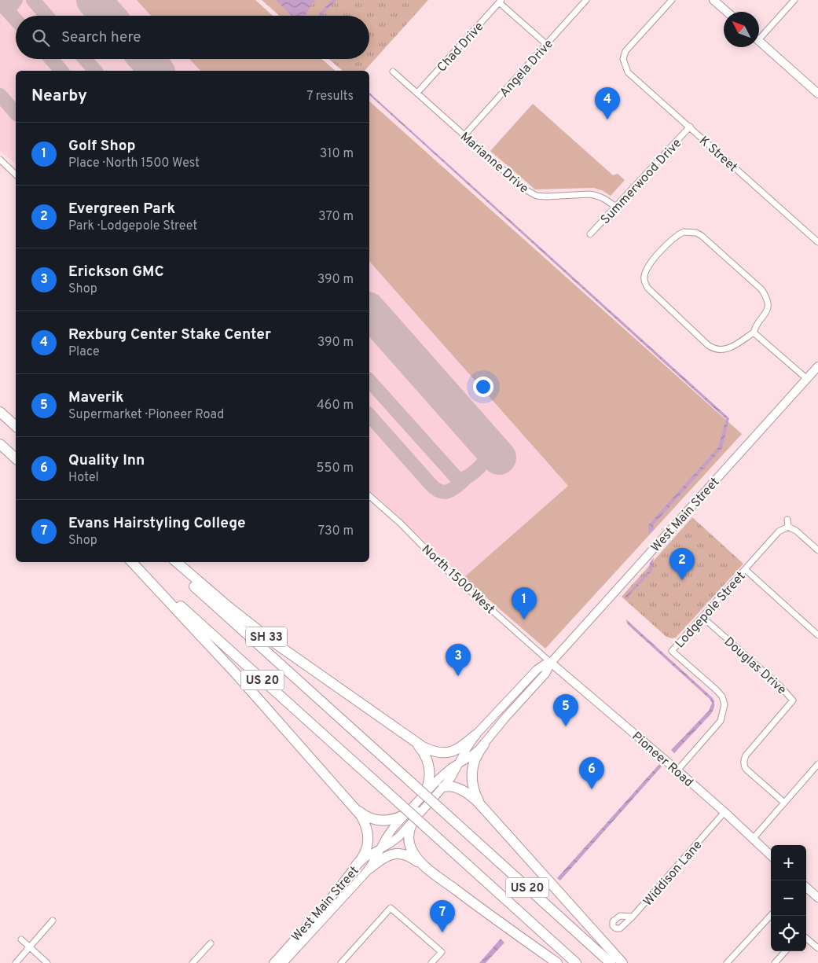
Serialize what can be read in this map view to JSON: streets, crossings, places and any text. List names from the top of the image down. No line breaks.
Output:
{"streets":{"highway":["SH 33","US 20"],"main road":["West Main Street","Pioneer Road"],"street":["Chad Drive","Angela Drive","K Street","Marianne Drive","Summerwood Drive","North 1500 West","Lodgepole Street","Douglas Drive","Widdison Lane"]},"crossings":[["Chad Drive","Marianne Drive"],["Angela Drive","Marianne Drive"],["K Street","Summerwood Drive"],["Marianne Drive","Summerwood Drive"],["West Main Street","North 1500 West"],["West Main Street","SH 33"],["West Main Street","Pioneer Road"],["North 1500 West","Pioneer Road"],["Lodgepole Street","Douglas Drive"],["Lodgepole Street","Pioneer Road"],["Pioneer Road","Widdison Lane"]],"north":"top left","page":{"search":"Search here","heading":["Nearby","7 results"],"pins":["4","2","1","3","5","6","7"],"list":[{"mark":"1","name":"Golf Shop","note":"Place · North 1500 West","value":"310 m"},{"mark":"2","name":"Evergreen Park","note":"Park · Lodgepole Street","value":"370 m"},{"mark":"3","name":"Erickson GMC","note":"Shop","value":"390 m"},{"mark":"4","name":"Rexburg Center Stake Center","note":"Place","value":"390 m"},{"mark":"5","name":"Maverik","note":"Supermarket · Pioneer Road","value":"460 m"},{"mark":"6","name":"Quality Inn","note":"Hotel","value":"550 m"},{"mark":"7","name":"Evans Hairstyling College","note":"Shop","value":"730 m"}],"map_buttons":["+","−"]}}
